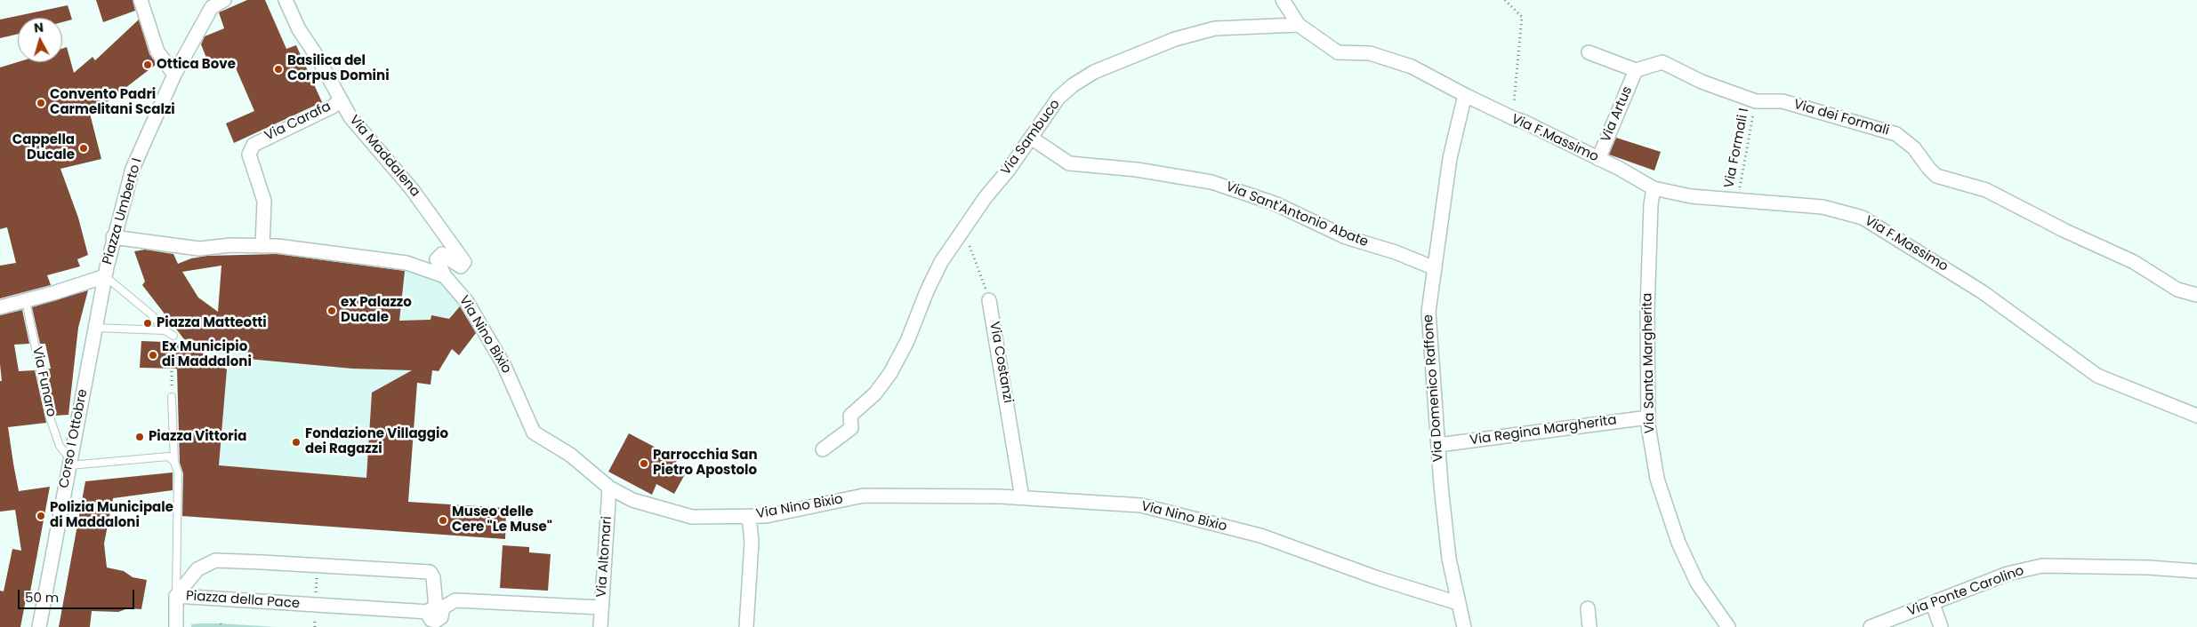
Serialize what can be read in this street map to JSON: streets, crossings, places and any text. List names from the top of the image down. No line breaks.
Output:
{"streets":{"street":["Via Artus","Via dei Formali","Via Carafa","Via Sambuco","Via F.Massimo","Via Maddalena","Piazza Umberto I","Via Sant'Antonio Abate","Via Nino Bixio","Via Costanzi","Via Santa Margherita","Via Domenico Raffone","Via Regina Margherita","Corso I Ottobre","Via Altomari","Via Ponte Carolino","Piazza della Pace"],"lane":["Via Funaro"],"path":["Via Formali I"]},"crossings":[["Via Artus","Via dei Formali"],["Via Artus","Via F.Massimo"],["Via dei Formali","Via Formali I"],["Via Carafa","Via Maddalena"],["Via Sambuco","Via Sant'Antonio Abate"],["Via F.Massimo","Via Formali I"],["Via F.Massimo","Via Santa Margherita"],["Via F.Massimo","Via Domenico Raffone"],["Via Maddalena","Via Nino Bixio"],["Piazza Umberto I","Corso I Ottobre"],["Via Sant'Antonio Abate","Via Domenico Raffone"],["Via Nino Bixio","Via Costanzi"],["Via Nino Bixio","Via Domenico Raffone"],["Via Nino Bixio","Via Altomari"],["Via Santa Margherita","Via Regina Margherita"],["Via Funaro","Corso I Ottobre"],["Via Domenico Raffone","Via Regina Margherita"]],"places":["Ottica Bove","Basilica del Corpus Domini","Convento Padri Carmelitani Scalzi","Cappella Ducale","ex Palazzo Ducale","Piazza Matteotti","Ex Municipio di Maddaloni","Piazza Vittoria","Fondazione Villaggio dei Ragazzi","Parrocchia San Pietro Apostolo","Polizia Municipale di Maddaloni","Museo delle Cere \"Le Muse\""],"scale_bar":"50 m","north":"top"}
